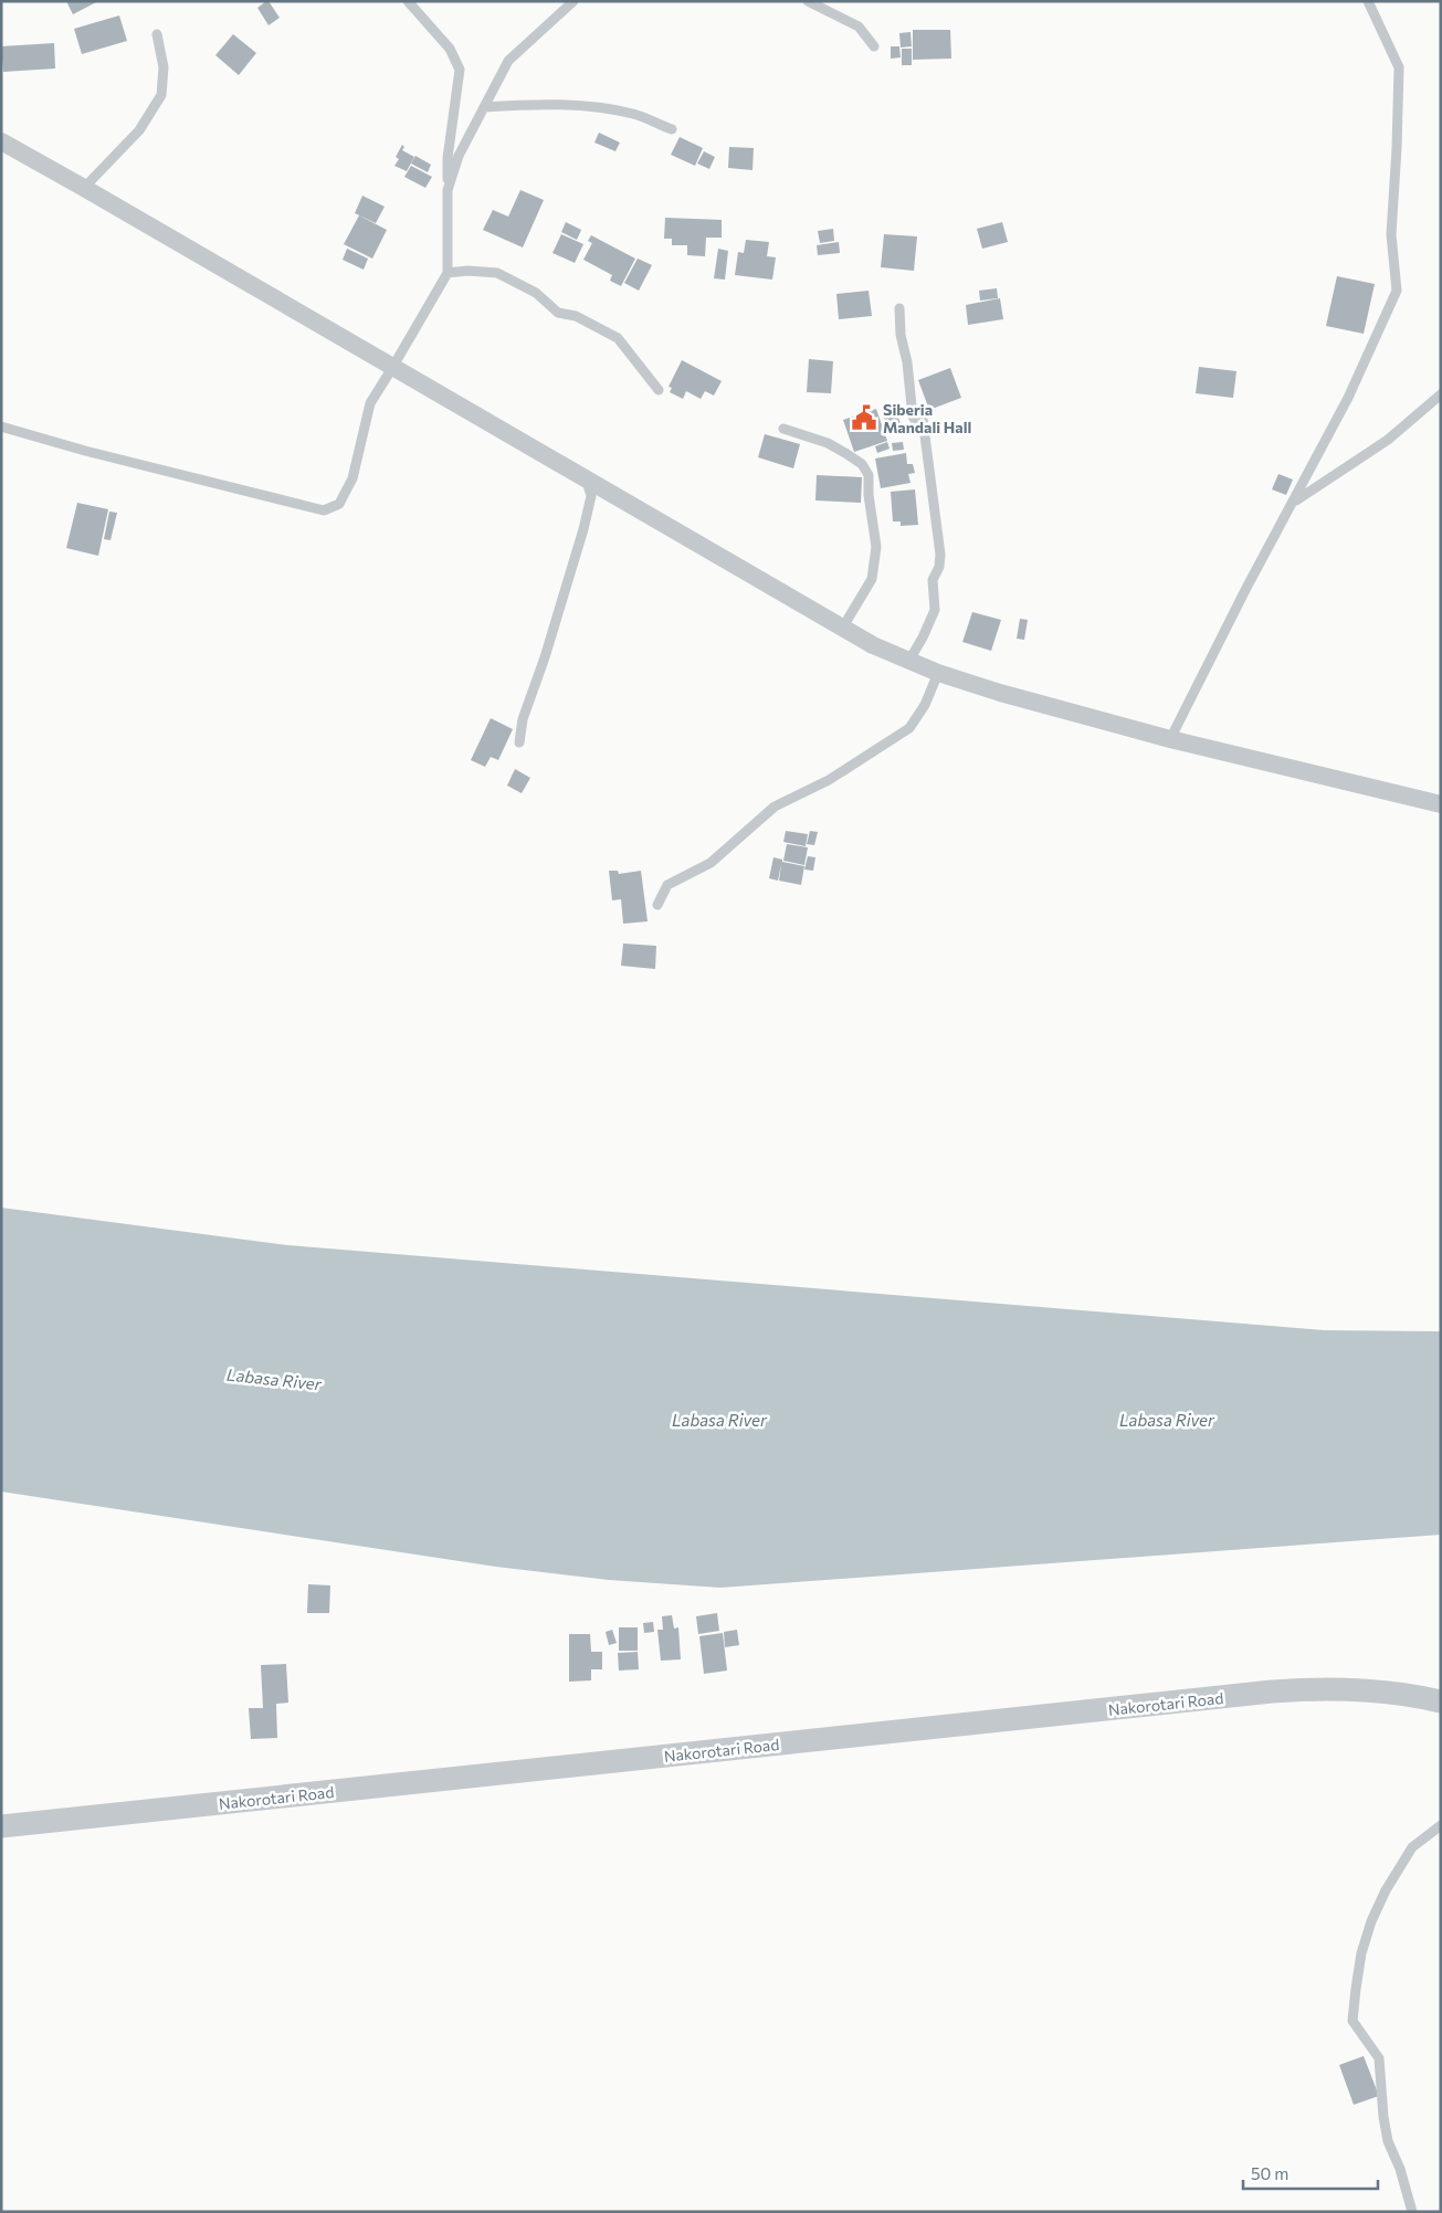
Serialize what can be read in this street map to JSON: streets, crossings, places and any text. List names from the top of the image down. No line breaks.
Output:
{"streets":{"street":["Nakorotari Road"]},"water":["Labasa River"],"places":{"public building":["Siberia Mandali Hall"]},"scale_bar":"50 m"}
